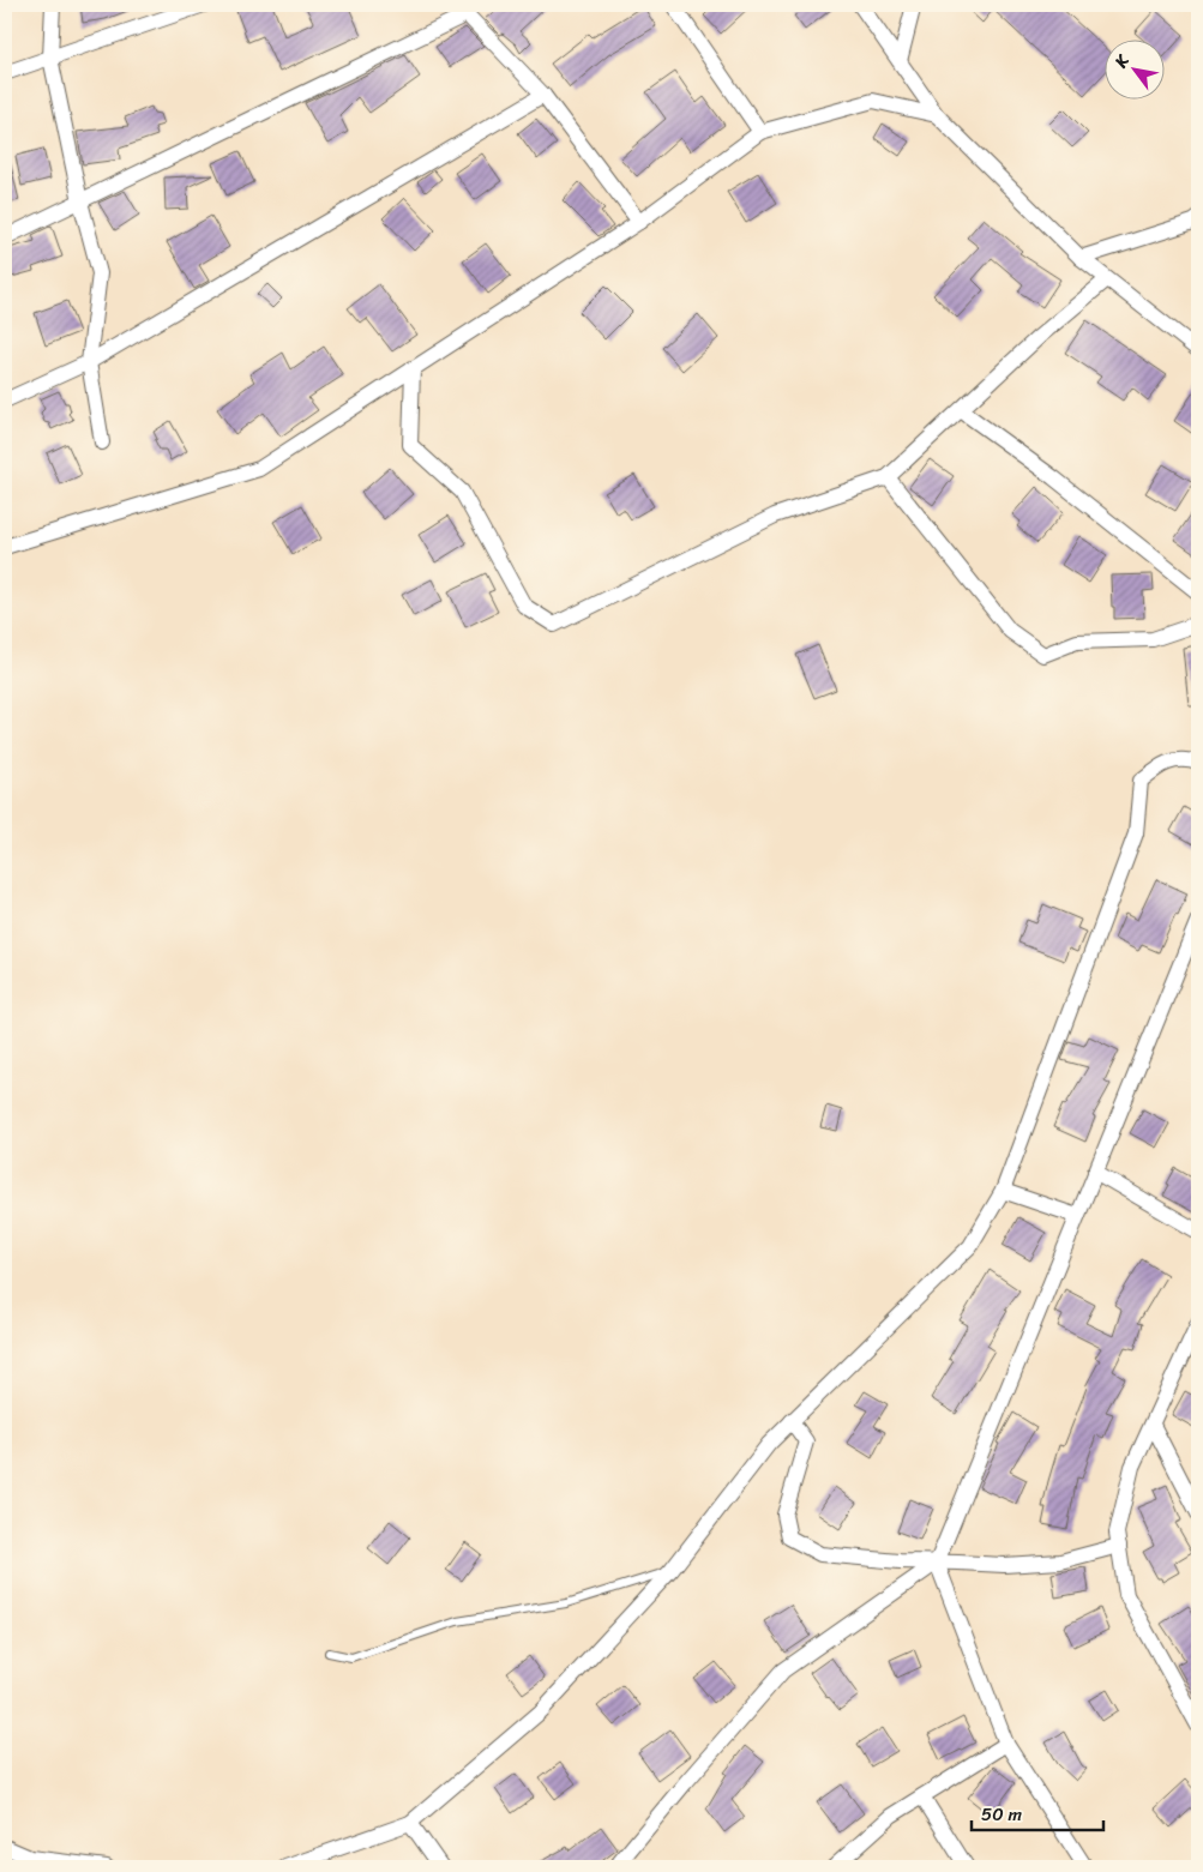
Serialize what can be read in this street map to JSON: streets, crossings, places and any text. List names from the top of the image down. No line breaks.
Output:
{"scale_bar":"50 m","north":"top left"}
